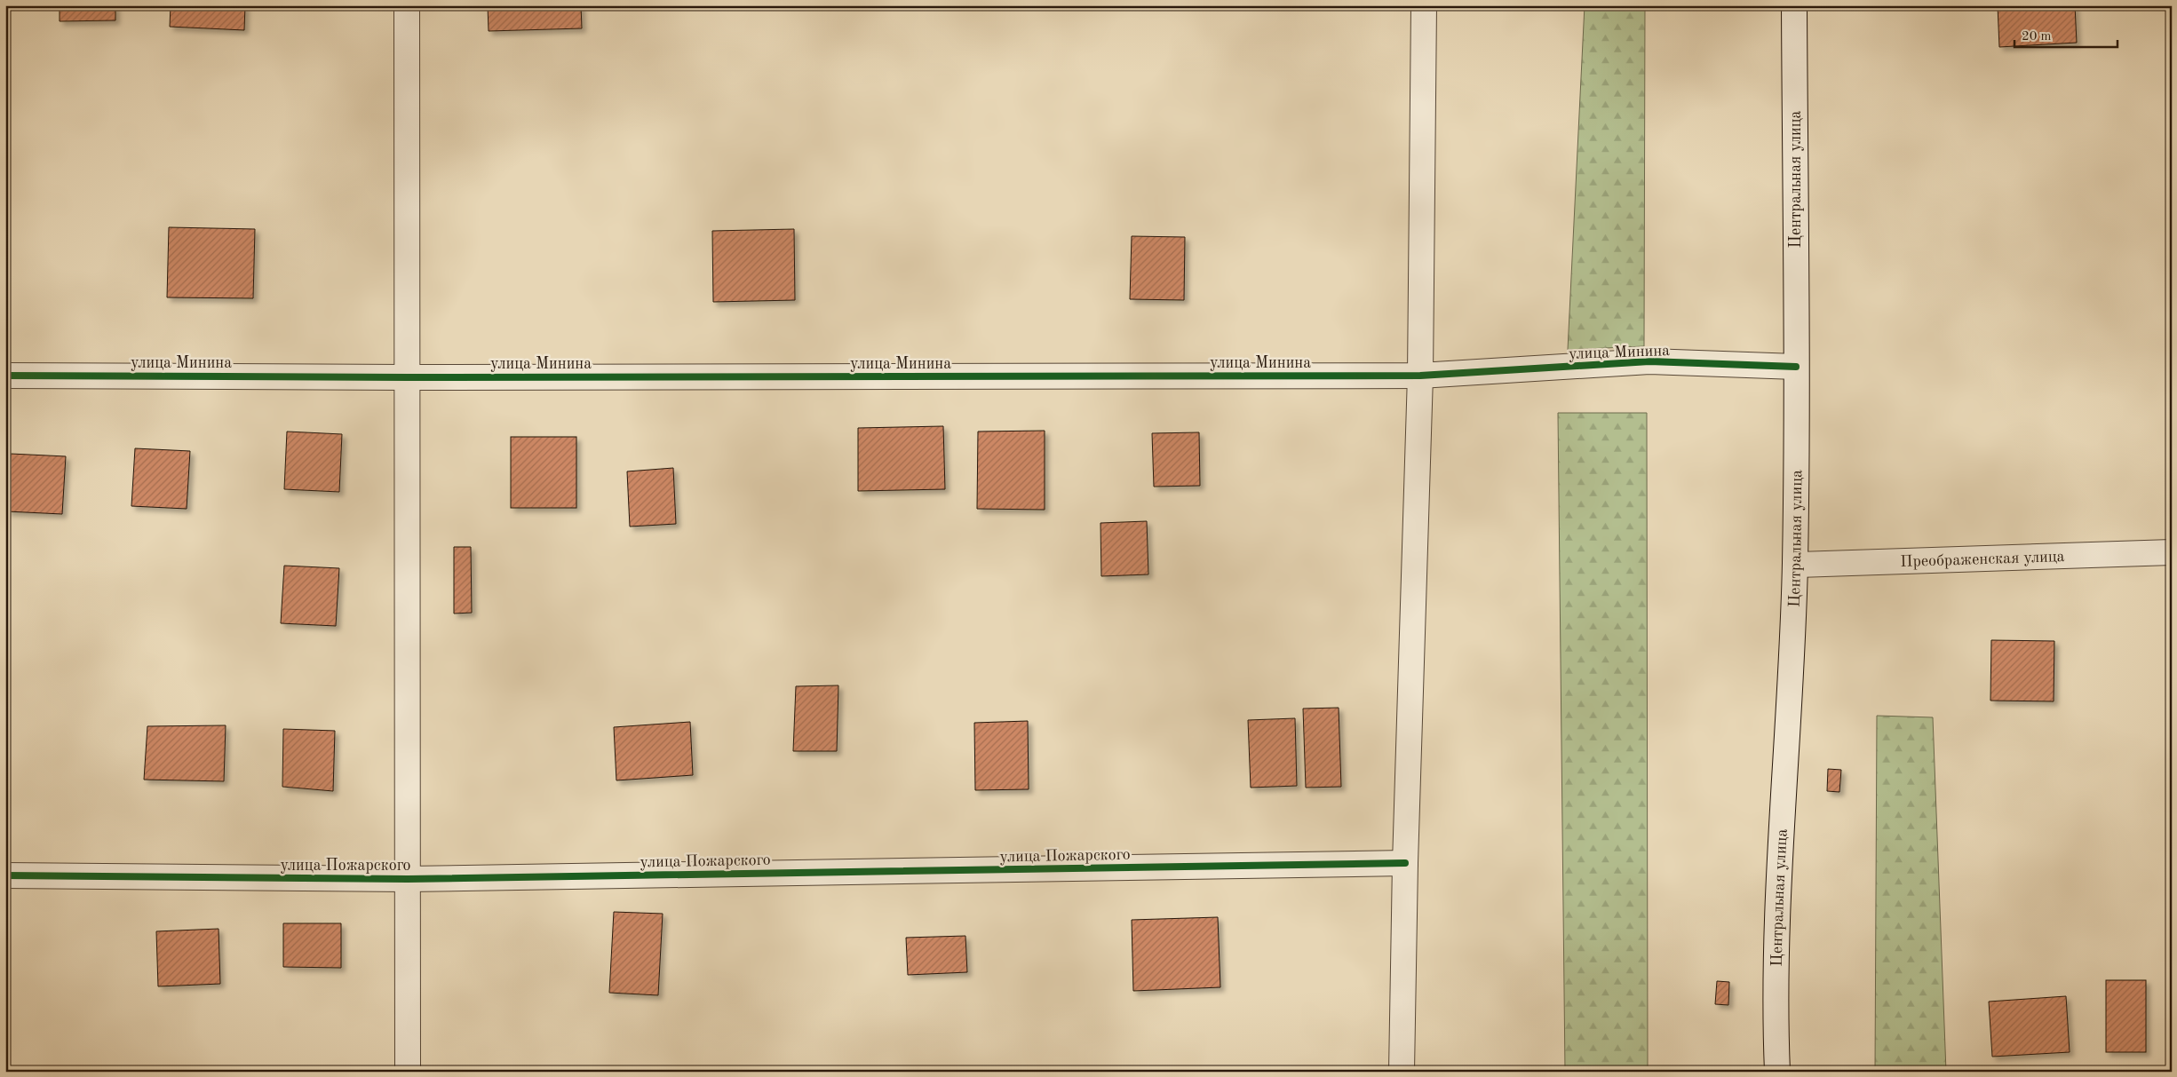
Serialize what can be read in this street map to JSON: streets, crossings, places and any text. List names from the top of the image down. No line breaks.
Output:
{"streets":{"street":["Центральная улица","улица Минина","Преображенская улица","улица Пожарского"]},"crossings":[["Центральная улица","улица Минина"],["Центральная улица","Преображенская улица"]],"scale_bar":"20 m"}
